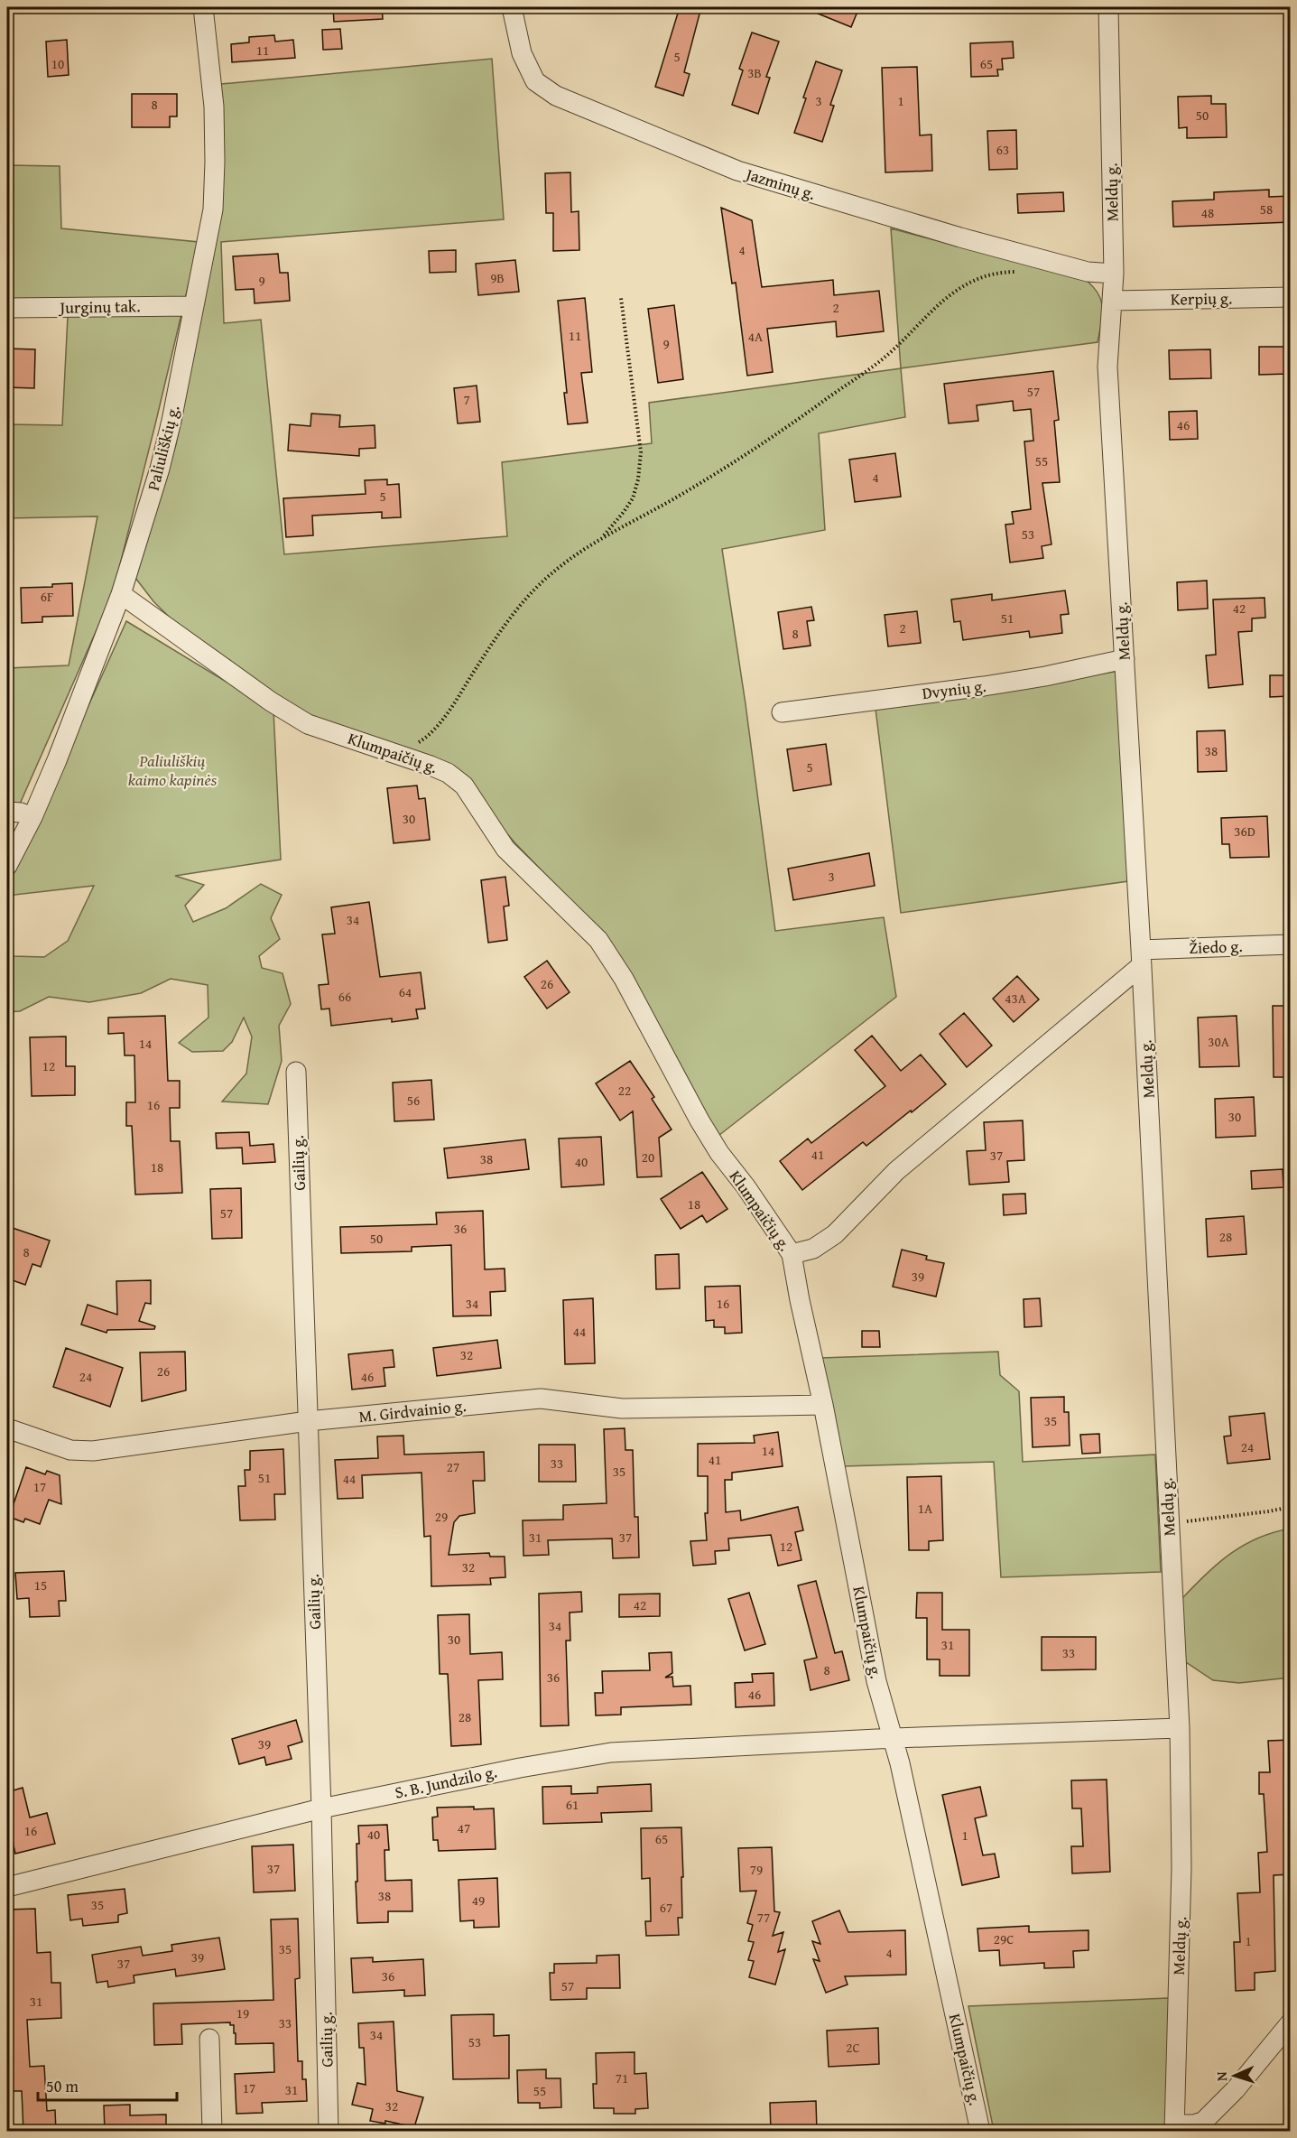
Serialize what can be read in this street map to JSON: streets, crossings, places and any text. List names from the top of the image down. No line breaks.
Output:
{"streets":{"street":["Jazminų g.","Meldų g.","Kerpių g.","Jurginų tak.","Paliuliškių g.","Dvynių g.","Klumpaičių g.","Žiedo g.","Gailių g.","M. Girdvainio g.","S. B. Jundzilo g."]},"crossings":[["Jazminų g.","Meldų g."],["Meldų g.","Kerpių g."],["Meldų g.","Dvynių g."],["Meldų g.","Žiedo g."],["Meldų g.","S. B. Jundzilo g."],["Jurginų tak.","Paliuliškių g."],["Paliuliškių g.","Klumpaičių g."],["Klumpaičių g.","M. Girdvainio g."],["Klumpaičių g.","S. B. Jundzilo g."],["Gailių g.","M. Girdvainio g."],["Gailių g.","S. B. Jundzilo g."]],"parks":["Paliuliškių kaimo kapinės"],"house_numbers":["11","5","10","65","3B","3","1","8","50","63","58","48","4","9B","9","2","11","4A","9","57","7","46","55","4","5","53","6F","42","51","2","8","38","5","30","36D","3","34","26","64","66","43A","30A","14","12","22","56","16","30","41","37","20","38","40","18","18","57","36","28","50","8","39","34","16","44","32","26","24","46","35","24","14","41","33","27","35","51","44","17","1A","29","31","37","12","32","15","42","34","30","31","33","8","36","46","28","39","61","47","16","40","1","65","37","79","38","49","35","67","77","29C","1","35","4","39","37","36","57","31","19","33","34","53","2C","71","17","31","55","32"],"scale_bar":"50 m","north":"left"}
